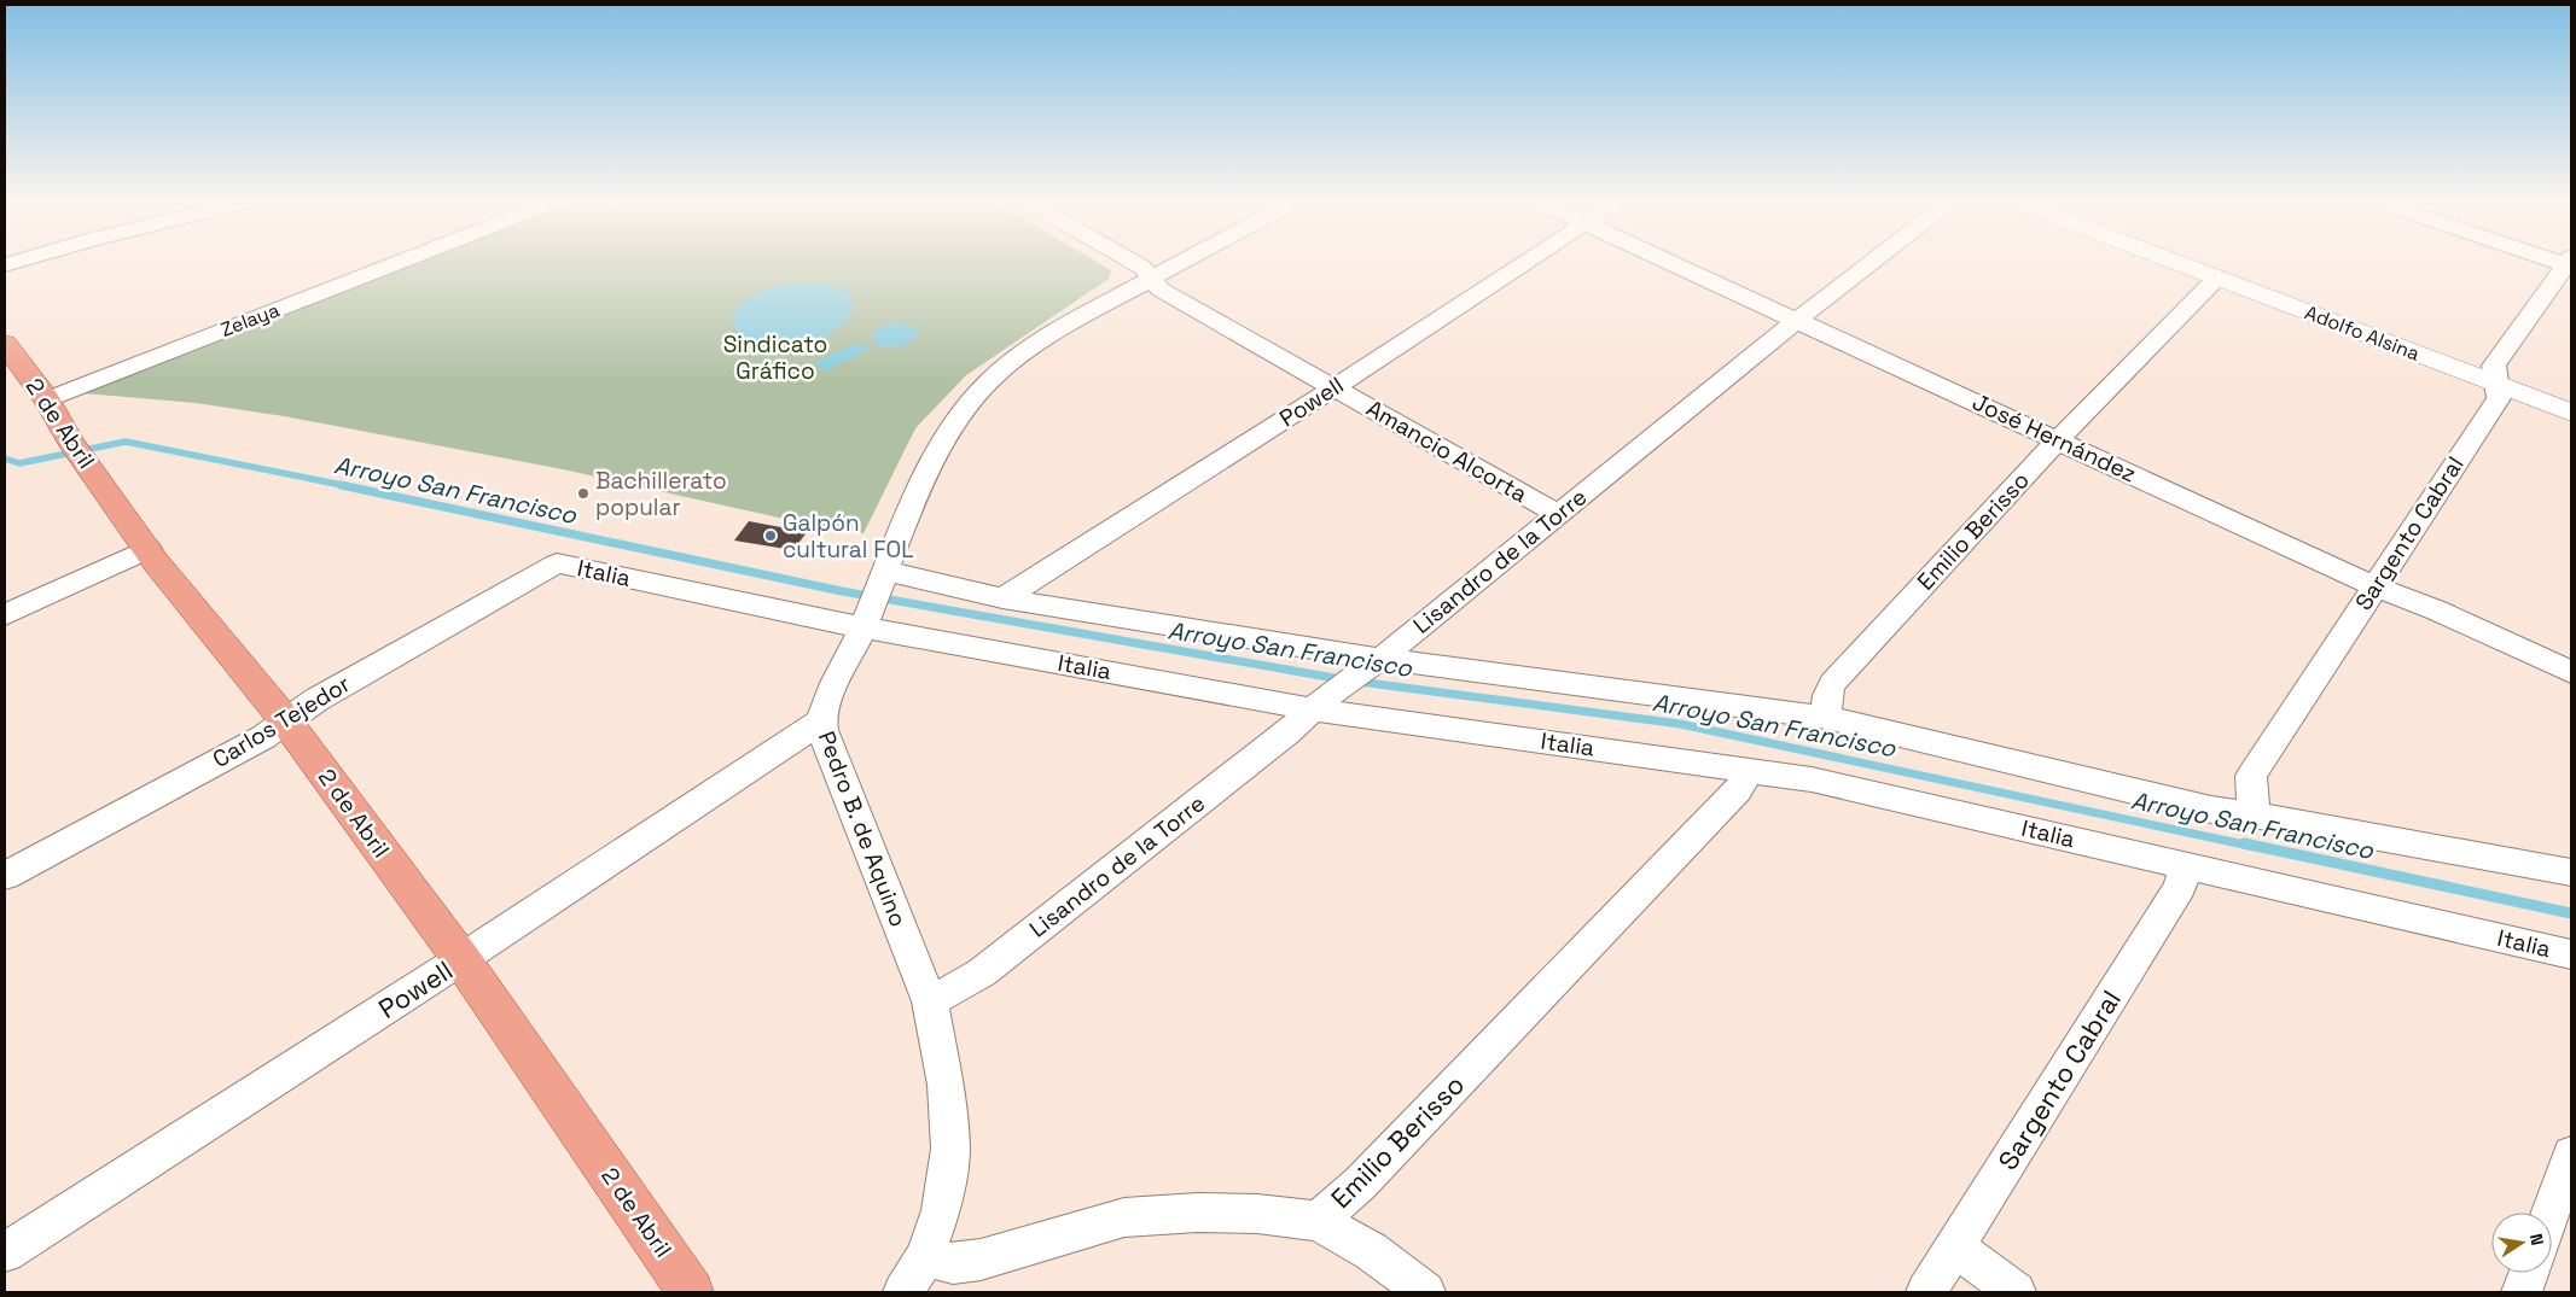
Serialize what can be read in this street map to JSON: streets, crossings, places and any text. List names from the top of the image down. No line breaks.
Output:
{"streets":{"main road":["2 de Abril"],"street":["Zelaya","Adolfo Alsina","Powell","José Hernández","Amancio Alcorta","Emilio Berisso","Sargento Cabral","Lisandro de la Torre","Italia","Carlos Tejedor","Pedro B. de Aquino"]},"crossings":[["Zelaya","2 de Abril"],["Adolfo Alsina","Emilio Berisso"],["Adolfo Alsina","Sargento Cabral"],["Powell","2 de Abril"],["Powell","Amancio Alcorta"],["Powell","Italia"],["Powell","Pedro B. de Aquino"],["2 de Abril","Carlos Tejedor"],["José Hernández","Emilio Berisso"],["José Hernández","Sargento Cabral"],["José Hernández","Lisandro de la Torre"],["Amancio Alcorta","Lisandro de la Torre"],["Amancio Alcorta","Pedro B. de Aquino"],["Emilio Berisso","Italia"],["Emilio Berisso","Pedro B. de Aquino"],["Sargento Cabral","Italia"],["Lisandro de la Torre","Italia"],["Lisandro de la Torre","Pedro B. de Aquino"],["Italia","Carlos Tejedor"],["Italia","Pedro B. de Aquino"]],"water":["Arroyo San Francisco"],"parks":["Sindicato Gráfico"],"places":["Bachillerato popular","Galpón cultural FOL"],"north":"right"}
